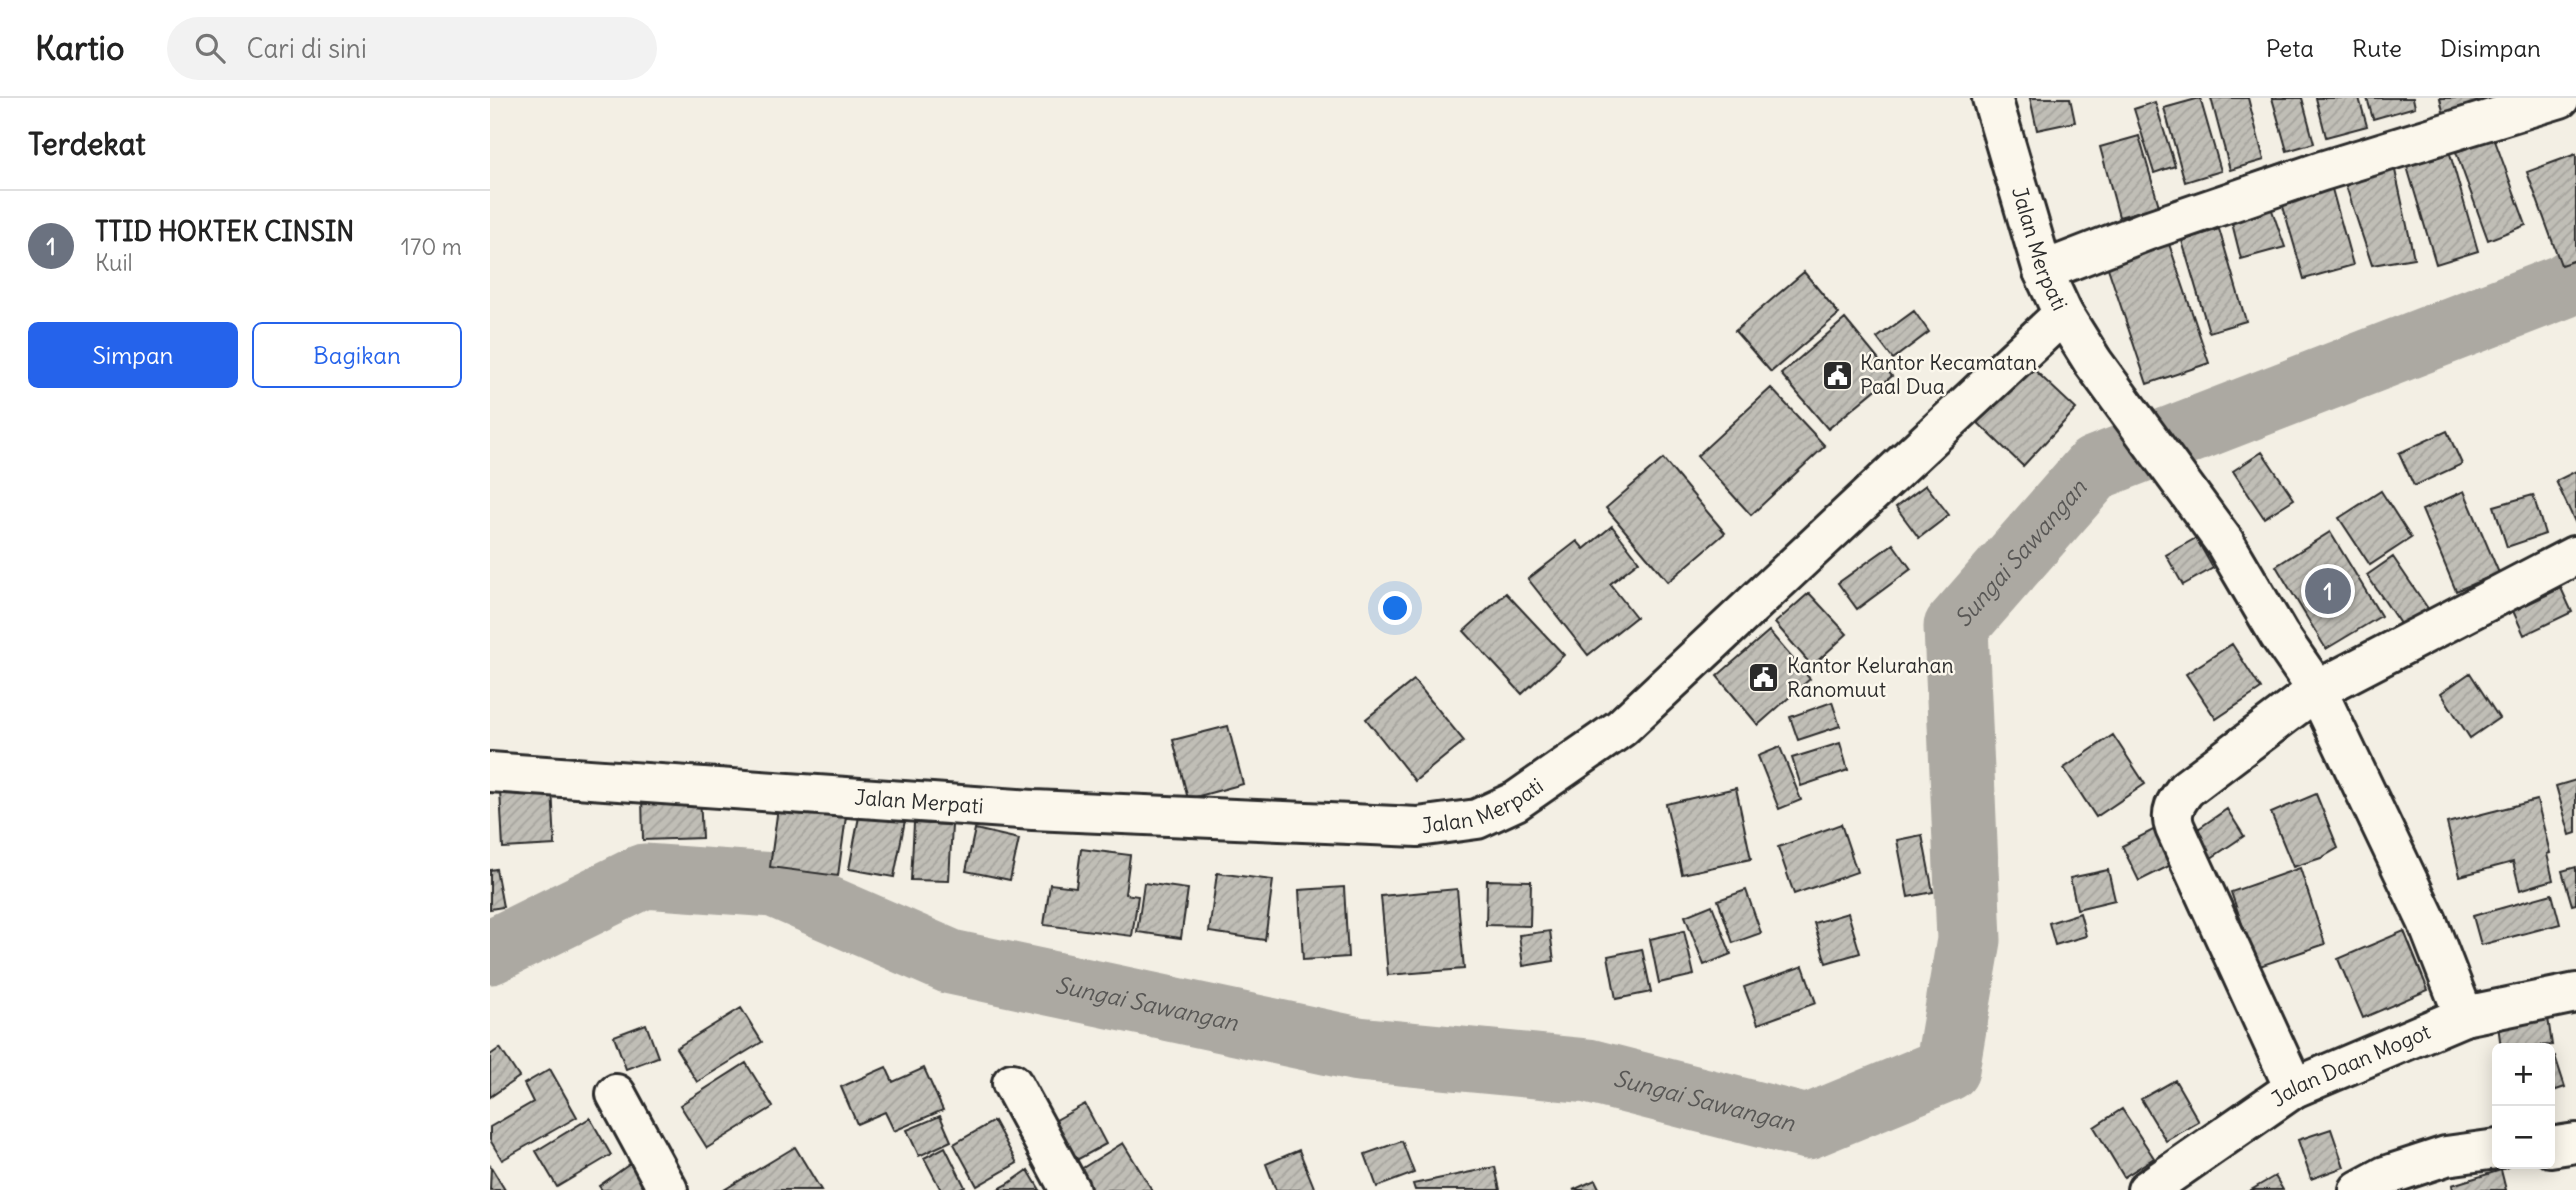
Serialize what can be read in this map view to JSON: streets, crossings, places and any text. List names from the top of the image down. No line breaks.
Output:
{"streets":{"street":["Jalan Merpati","Jalan Daan Mogot"]},"water":["Sungai Sawangan"],"places":{"public building":["Kantor Kecamatan Paal Dua","Kantor Kelurahan Ranomuut"]},"page":{"header":"Kartio","search":"Cari di sini","nav":["Peta","Rute","Disimpan"],"heading":"Terdekat","list":[{"mark":"1","name":"TTID HOKTEK CINSIN","note":"Kuil","value":"170 m"}],"buttons":["Simpan","Bagikan"],"pins":"1","map_buttons":["+","−"]}}
